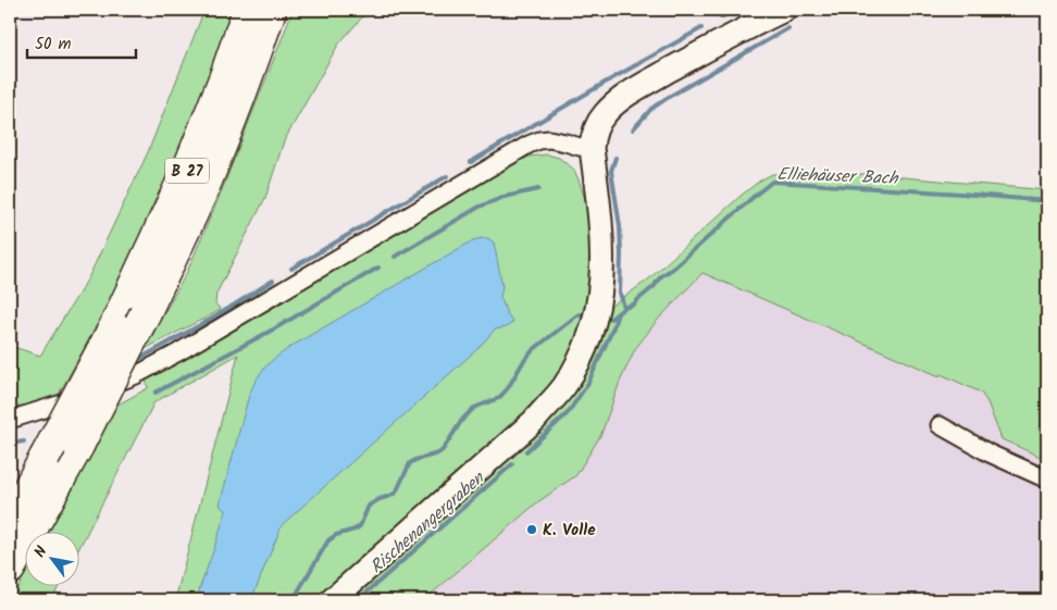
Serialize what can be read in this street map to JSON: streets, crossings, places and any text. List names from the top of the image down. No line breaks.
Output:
{"streets":{"highway":["B 27"]},"water":["Elliehäuser Bach","Rischenangergraben"],"places":["K. Volle"],"scale_bar":"50 m","north":"top left"}
